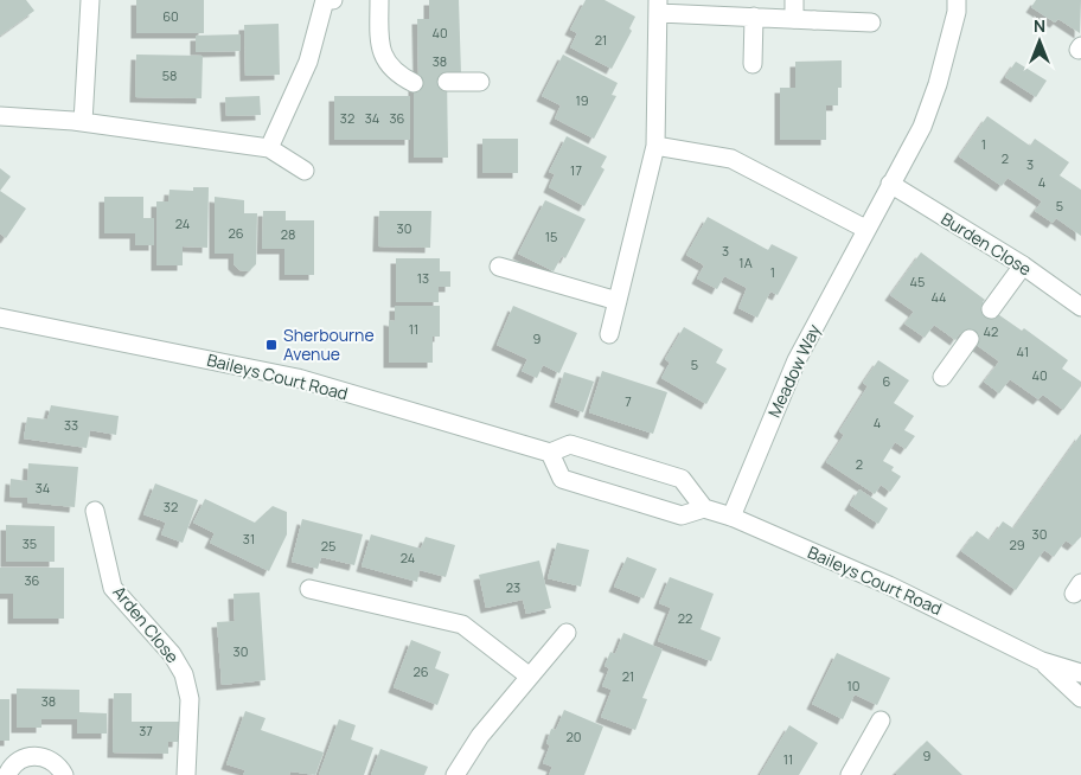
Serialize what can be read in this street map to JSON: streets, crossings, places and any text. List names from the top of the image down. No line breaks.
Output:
{"streets":{"street":["Burden Close","Meadow Way","Baileys Court Road","Arden Close"]},"crossings":[["Burden Close","Meadow Way"],["Meadow Way","Baileys Court Road"]],"places":{"transit":["Sherbourne Avenue"]},"house_numbers":["60","40","21","38","58","19","32","34","36","1","2","3","17","4","5","24","30","26","28","15","3","1A","1","13","45","44","11","42","9","41","5","40","6","7","4","33","2","34","32","30","31","35","29","25","24","36","23","22","30","26","21","10","38","37","20","9","11"],"north":"top"}
